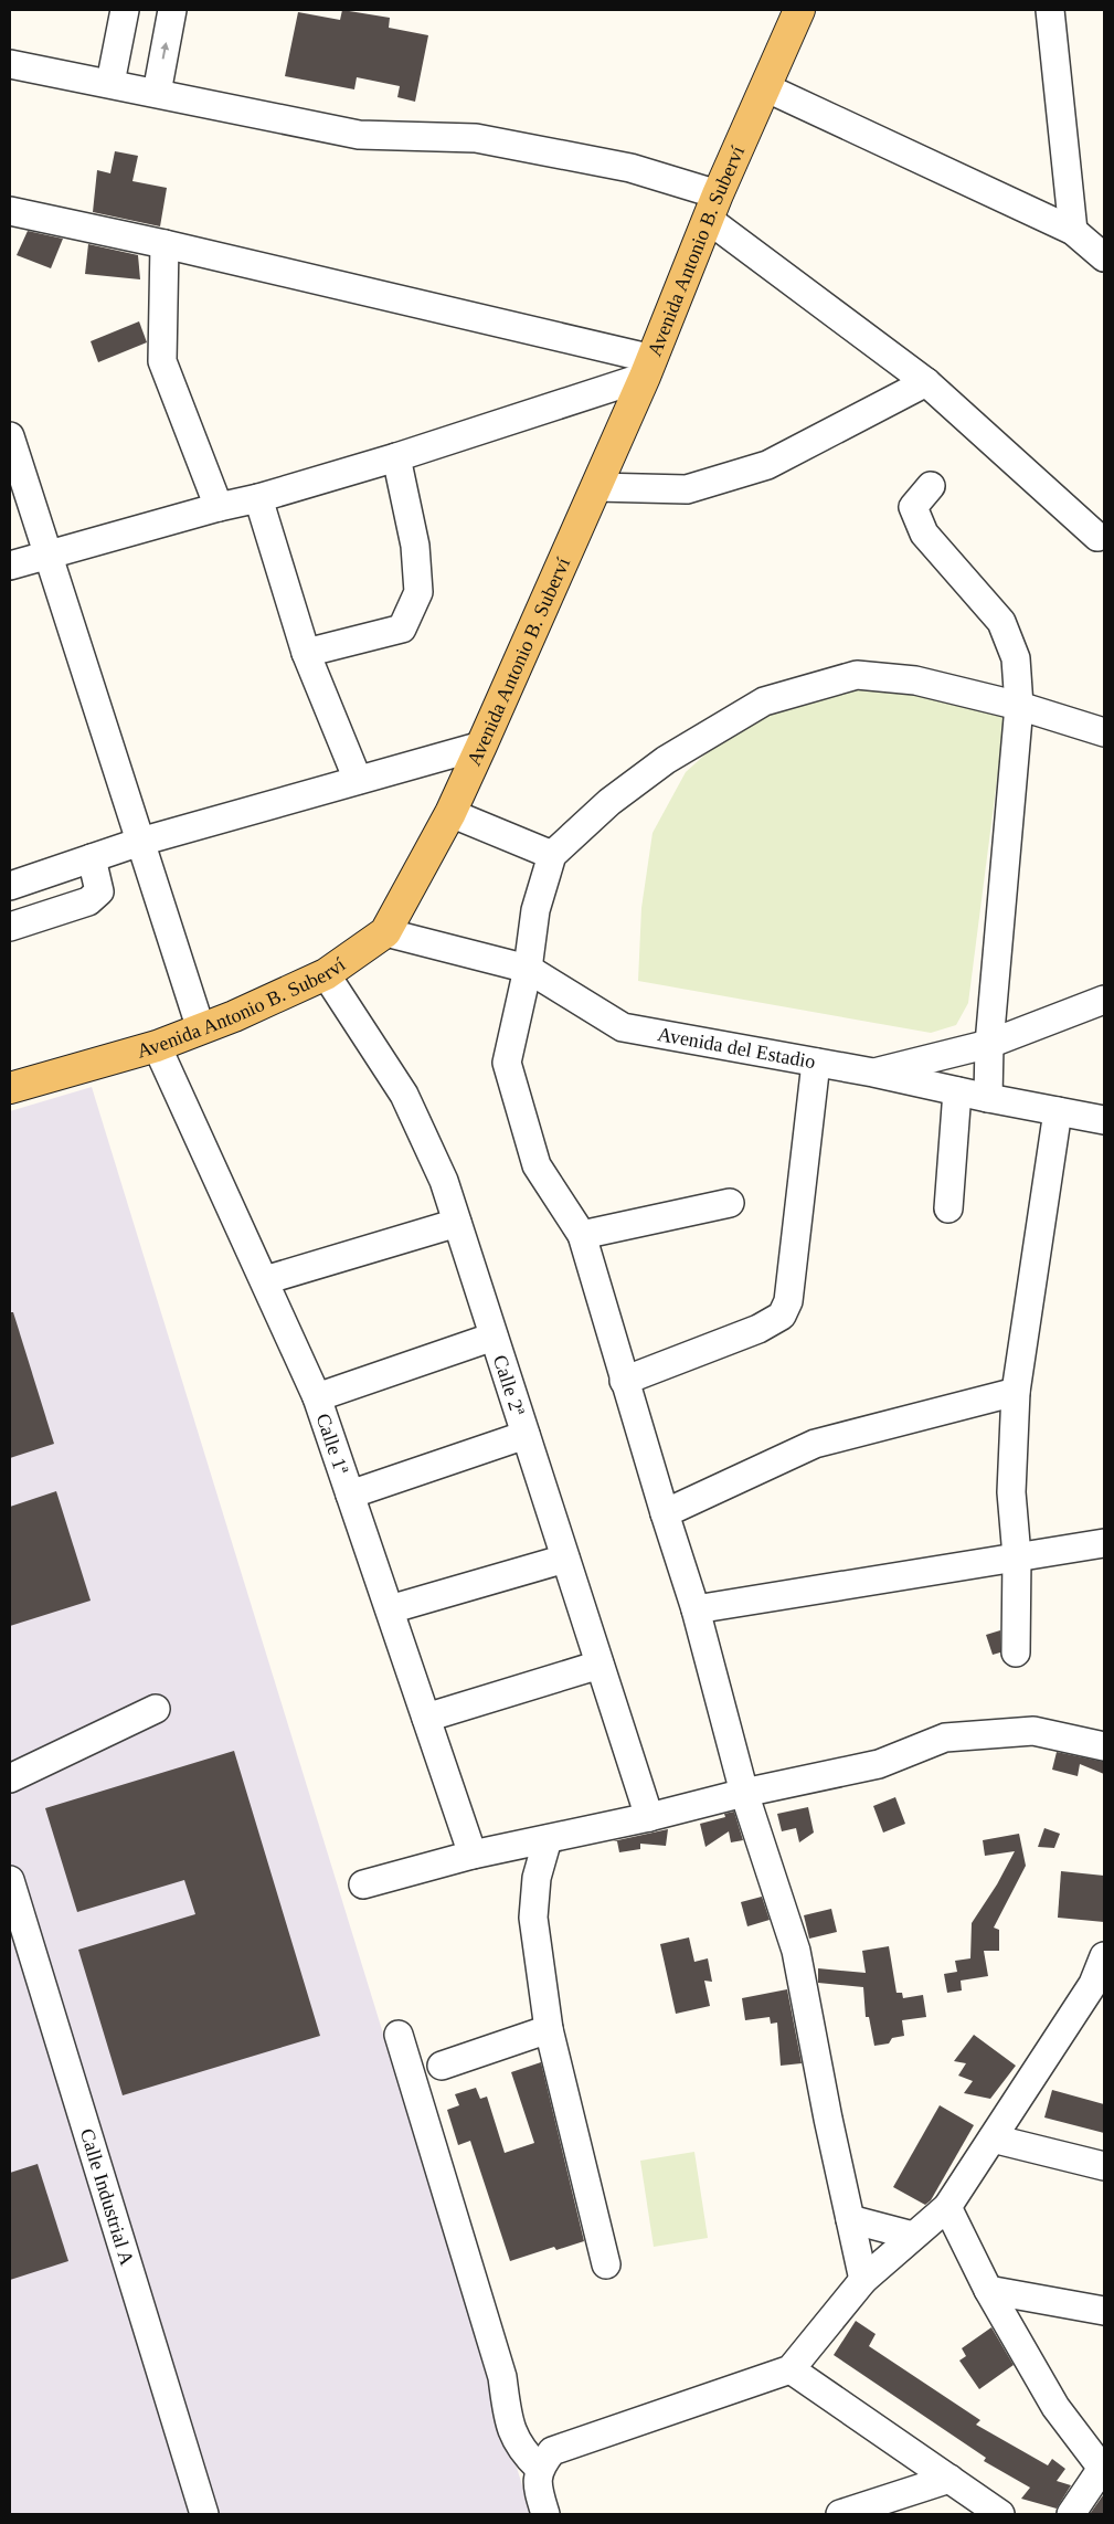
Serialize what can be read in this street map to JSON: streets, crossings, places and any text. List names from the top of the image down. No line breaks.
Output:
{"streets":{"main road":["Avenida Antonio B. Suberví"],"street":["Avenida del Estadio","Calle 2ª","Calle 1ª","Calle Industrial A"]},"crossings":[["Avenida Antonio B. Suberví","Avenida del Estadio"],["Avenida Antonio B. Suberví","Calle 2ª"],["Avenida Antonio B. Suberví","Calle 1ª"]]}
